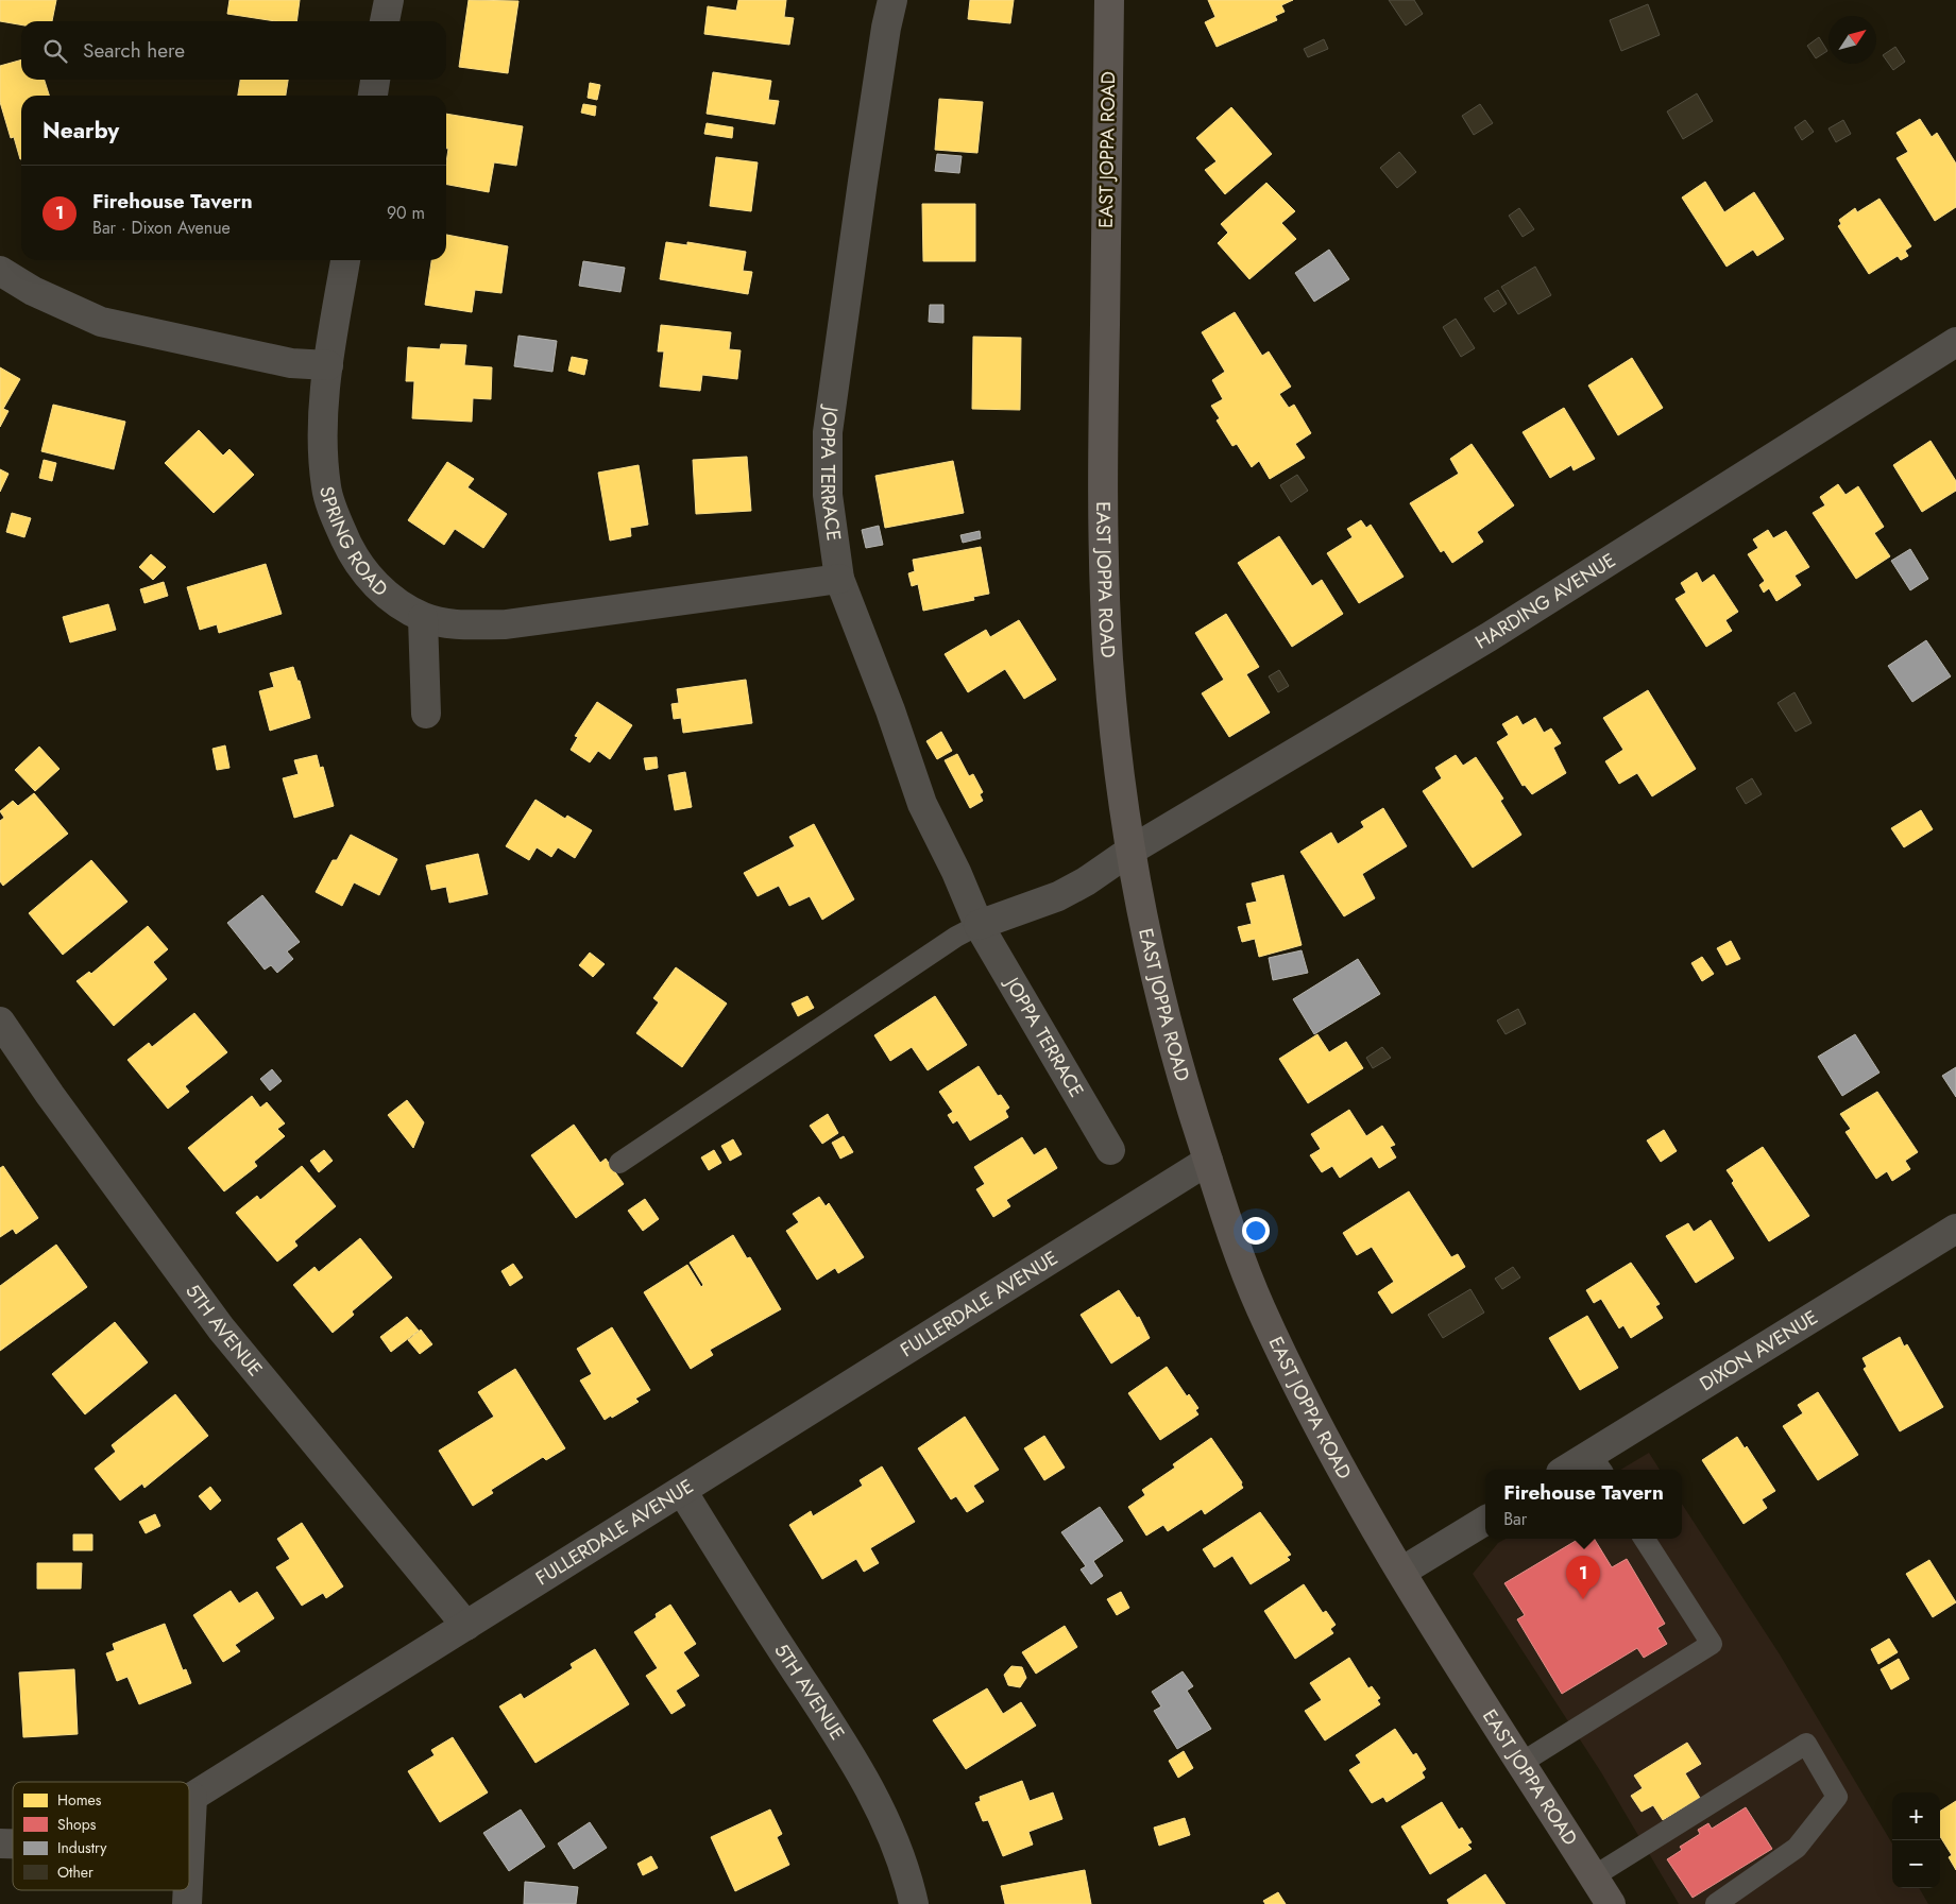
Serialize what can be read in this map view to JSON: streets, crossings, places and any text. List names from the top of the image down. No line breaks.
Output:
{"streets":{"main road":["EAST JOPPA ROAD"],"street":["JOPPA TERRACE","SPRING ROAD","HARDING AVENUE","FULLERDALE AVENUE","5TH AVENUE","DIXON AVENUE"]},"crossings":[["EAST JOPPA ROAD","HARDING AVENUE"],["EAST JOPPA ROAD","FULLERDALE AVENUE"],["JOPPA TERRACE","SPRING ROAD"],["FULLERDALE AVENUE","5TH AVENUE"]],"legend":["Homes","Shops","Industry","Other"],"north":"top right","page":{"search":"Search here","heading":"Nearby","list":[{"mark":"1","name":"Firehouse Tavern","note":"Bar · Dixon Avenue","value":"90 m"}],"popup":["Firehouse Tavern","Bar"],"pins":"1","map_buttons":["+","−"]}}
